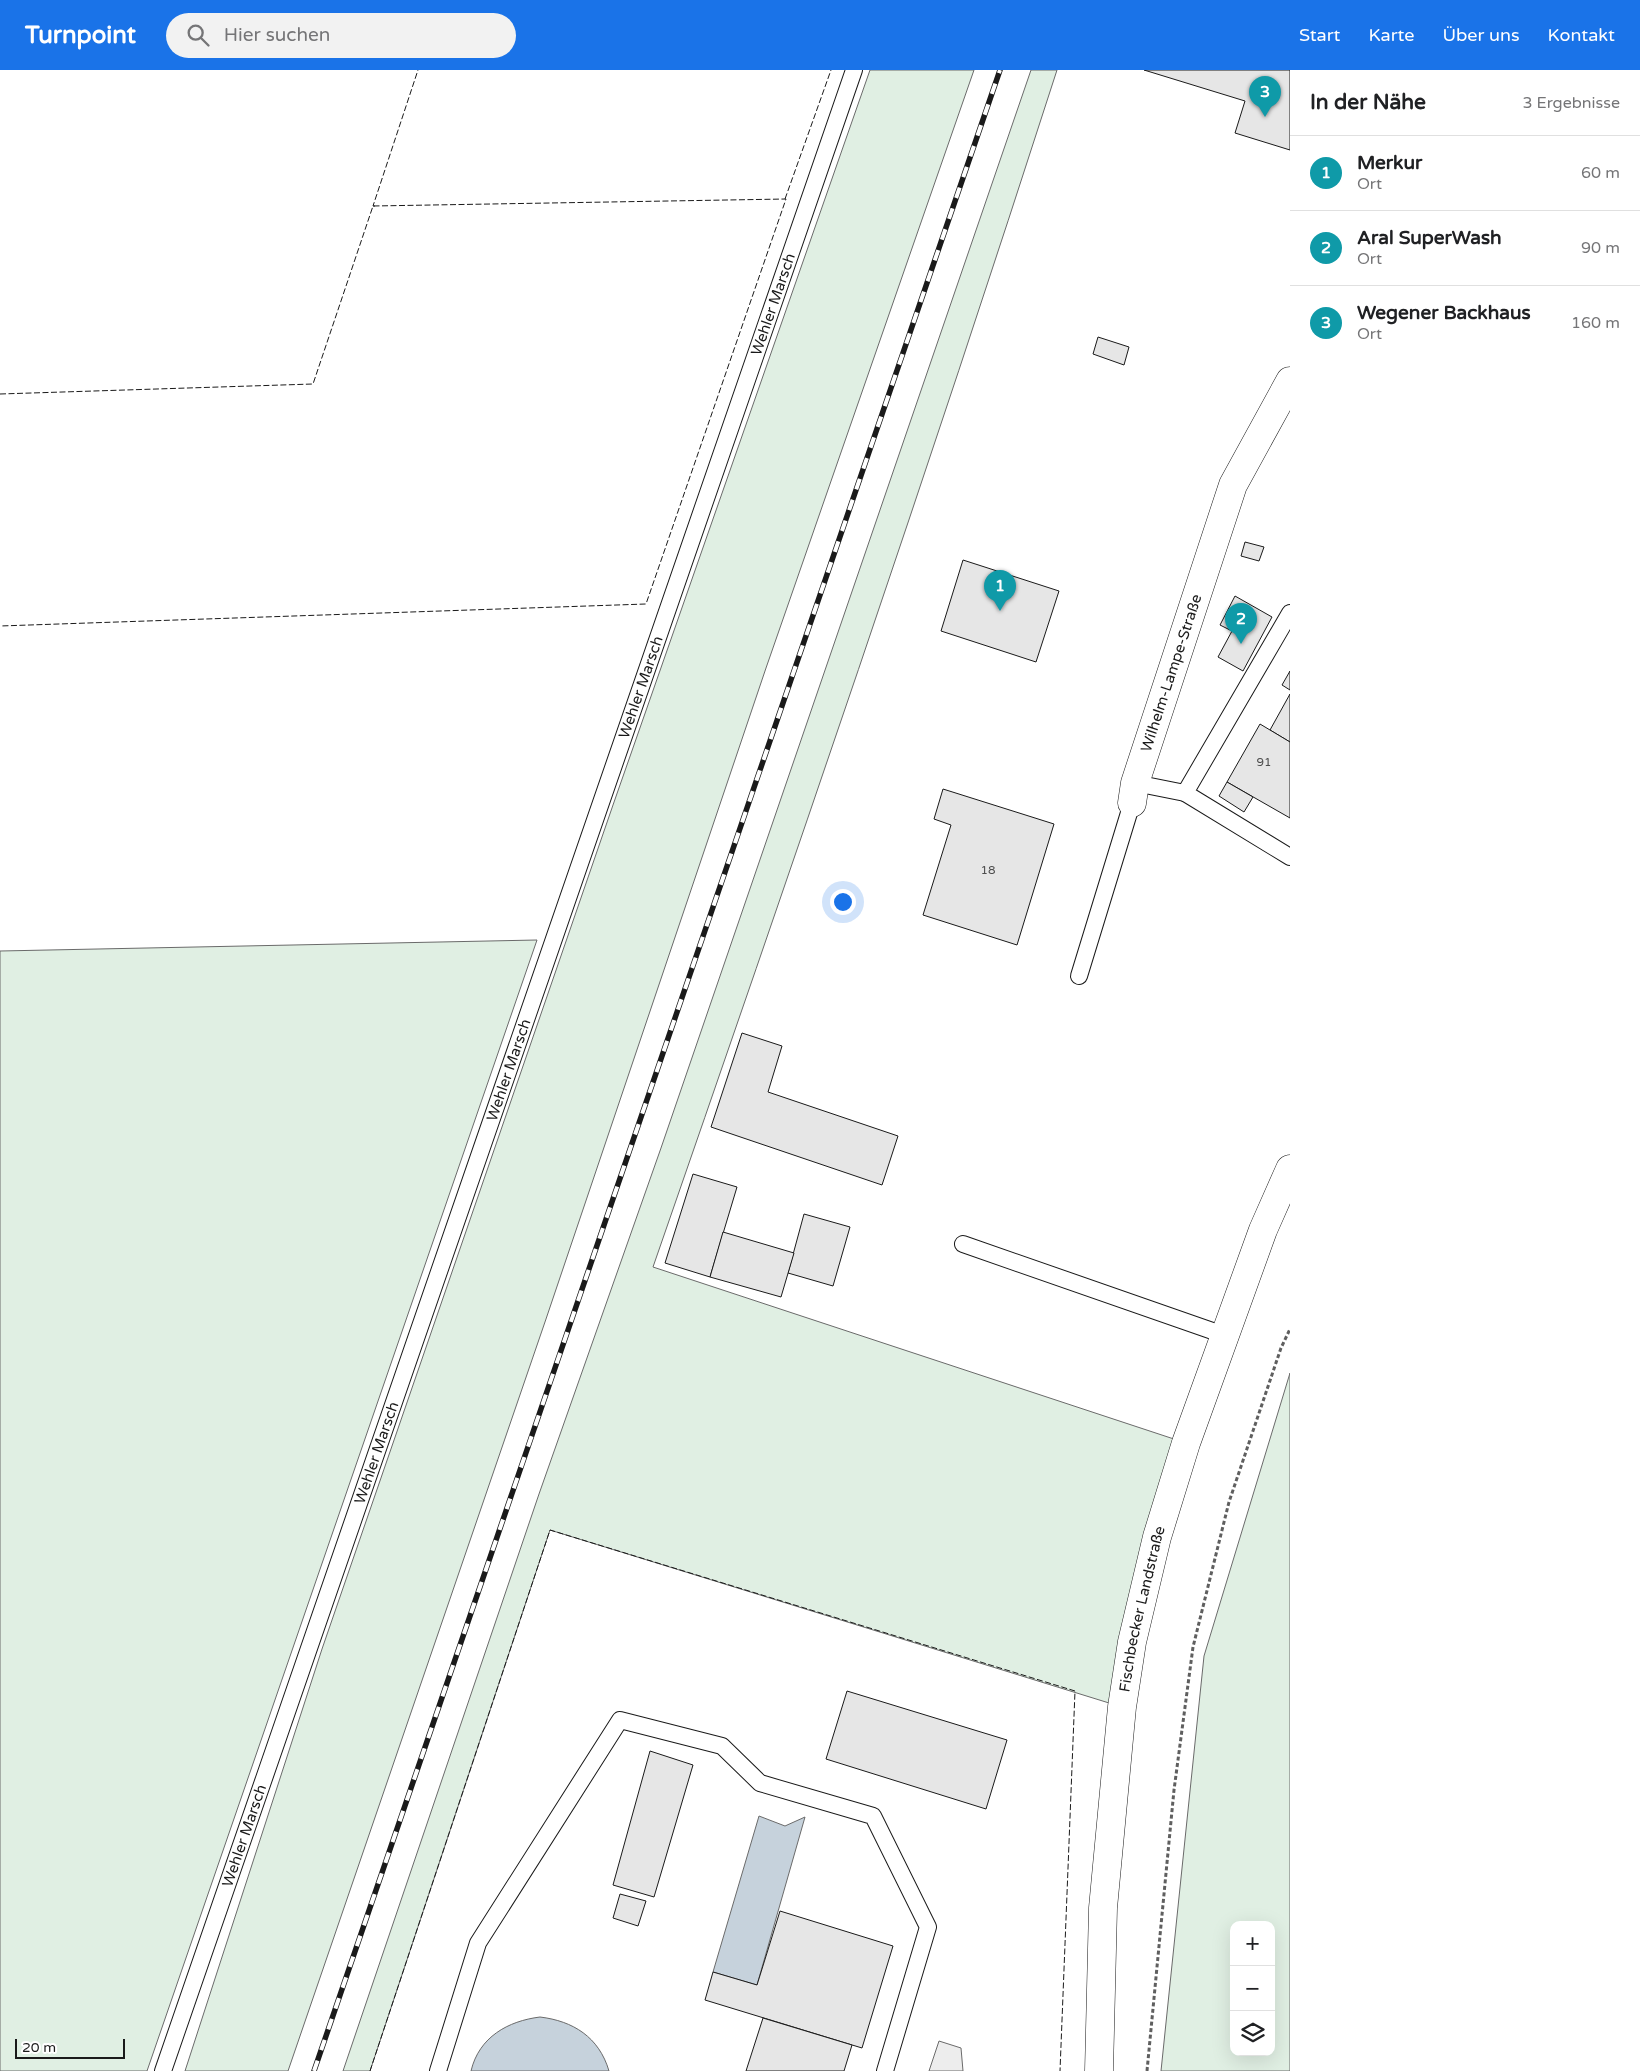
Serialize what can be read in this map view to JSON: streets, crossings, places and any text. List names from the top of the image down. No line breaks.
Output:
{"streets":{"main road":["Wilhelm-Lampe-Straße","Fischbecker Landstraße"],"lane":["Wehler Marsch"]},"house_numbers":["91","18"],"scale_bar":"20 m","page":{"header":"Turnpoint","search":"Hier suchen","nav":["Start","Karte","Über uns","Kontakt"],"heading":["In der Nähe","3 Ergebnisse"],"pins":["3","1","2"],"list":[{"mark":"1","name":"Merkur","note":"Ort","value":"60 m"},{"mark":"2","name":"Aral SuperWash","note":"Ort","value":"90 m"},{"mark":"3","name":"Wegener Backhaus","note":"Ort","value":"160 m"}],"map_buttons":["+","−"],"scale":"20 m"}}
